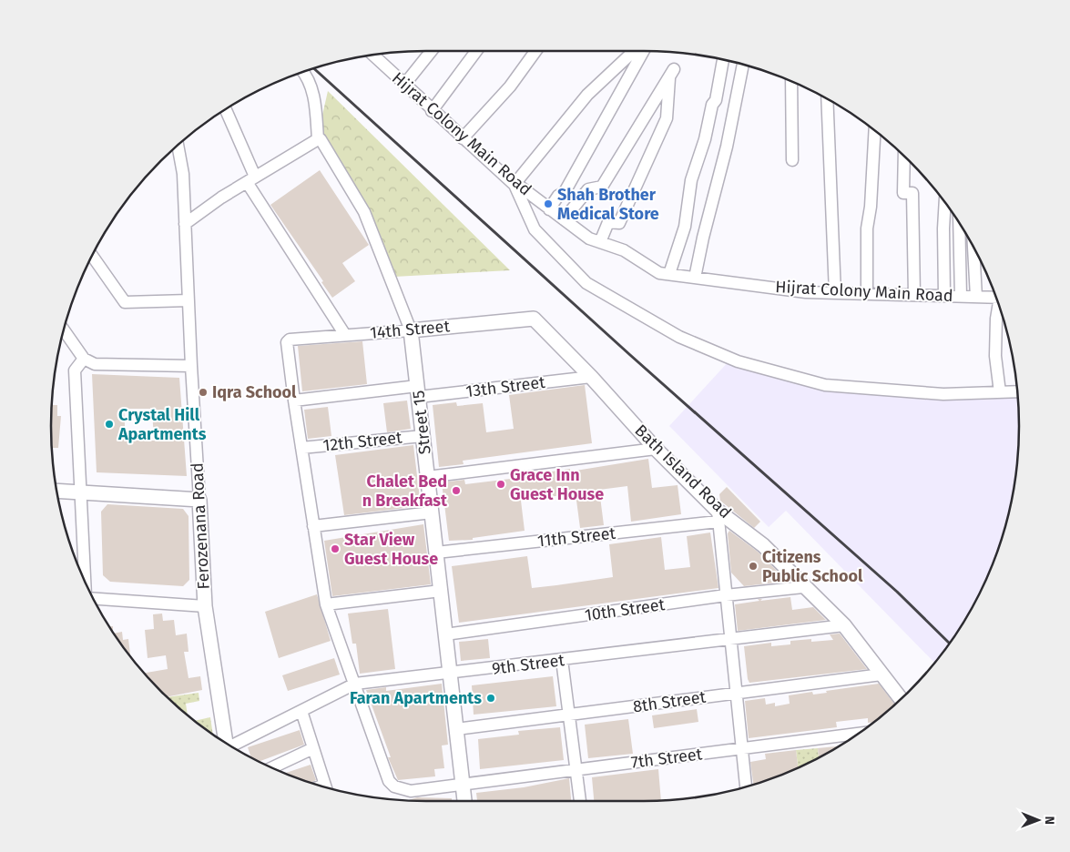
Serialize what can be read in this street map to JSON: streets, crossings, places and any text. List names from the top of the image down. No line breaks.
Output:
{"streets":{"street":["Hijrat Colony Main Road","14th Street","13th Street","Street 15","12th Street","Bath Island Road","Ferozenana Road","11th Street","10th Street","9th Street","8th Street","7th Street"]},"crossings":[["14th Street","13th Street"],["14th Street","Street 15"],["14th Street","Bath Island Road"],["13th Street","Street 15"],["13th Street","Bath Island Road"],["Street 15","12th Street"],["Street 15","11th Street"],["Street 15","10th Street"],["Street 15","9th Street"],["Street 15","8th Street"],["Street 15","7th Street"],["Bath Island Road","11th Street"],["Bath Island Road","10th Street"],["Bath Island Road","9th Street"],["Bath Island Road","8th Street"],["9th Street","7th Street"]],"places":["Shah Brother Medical Store","Iqra School","Crystal Hill Apartments","Grace Inn Guest House","Chalet Bed n Breakfast","Star View Guest House","Citizens Public School","Faran Apartments"],"north":"right"}
